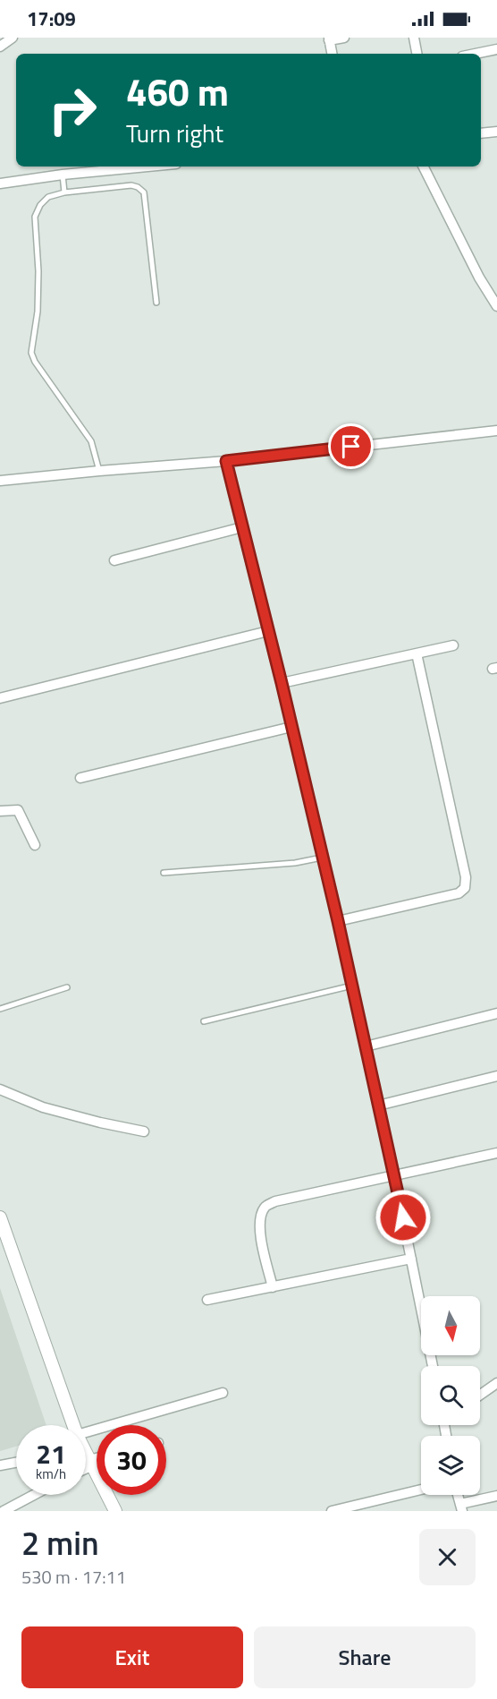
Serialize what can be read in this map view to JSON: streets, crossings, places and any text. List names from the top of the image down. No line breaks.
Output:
{"north":"bottom","page":{"status":"17:09","turn":["460 m","Turn right"],"speed":"21 km/h","limit":"30","heading":["2 min","530 m · 17:11"],"buttons":["Exit","Share"]}}
